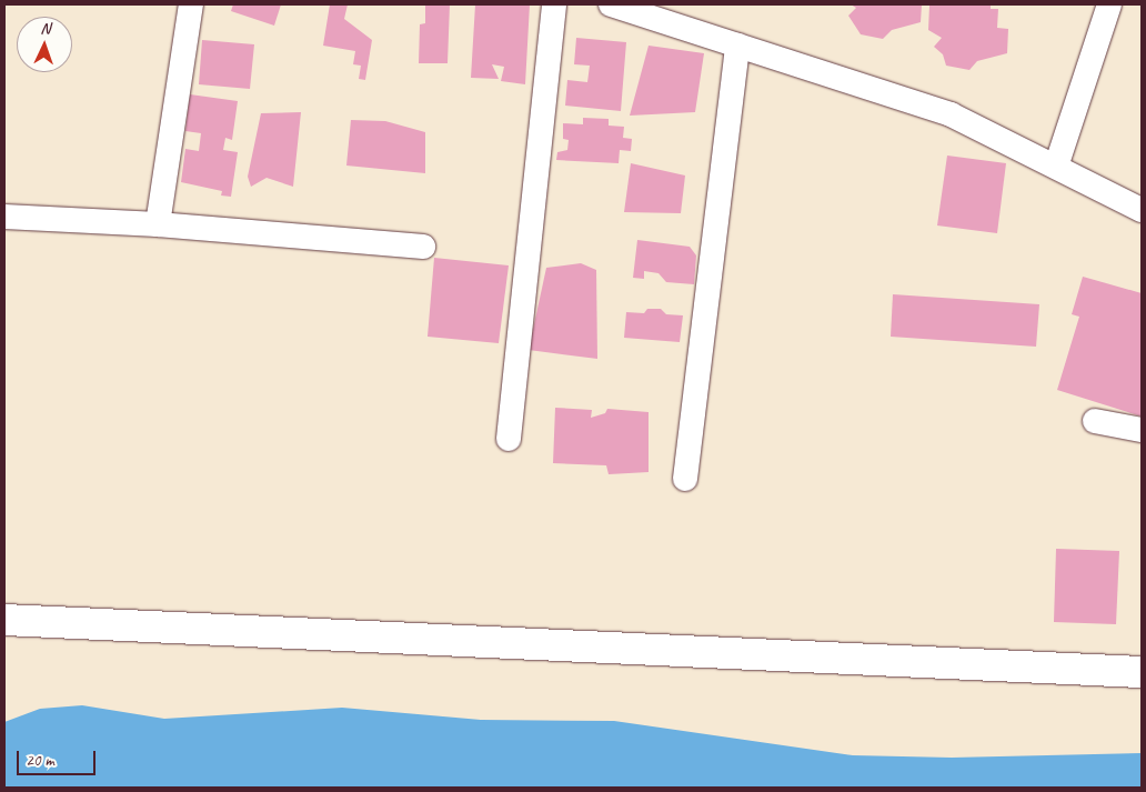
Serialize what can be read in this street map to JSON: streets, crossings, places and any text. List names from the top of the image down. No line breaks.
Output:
{"scale_bar":"20 m","north":"top"}
